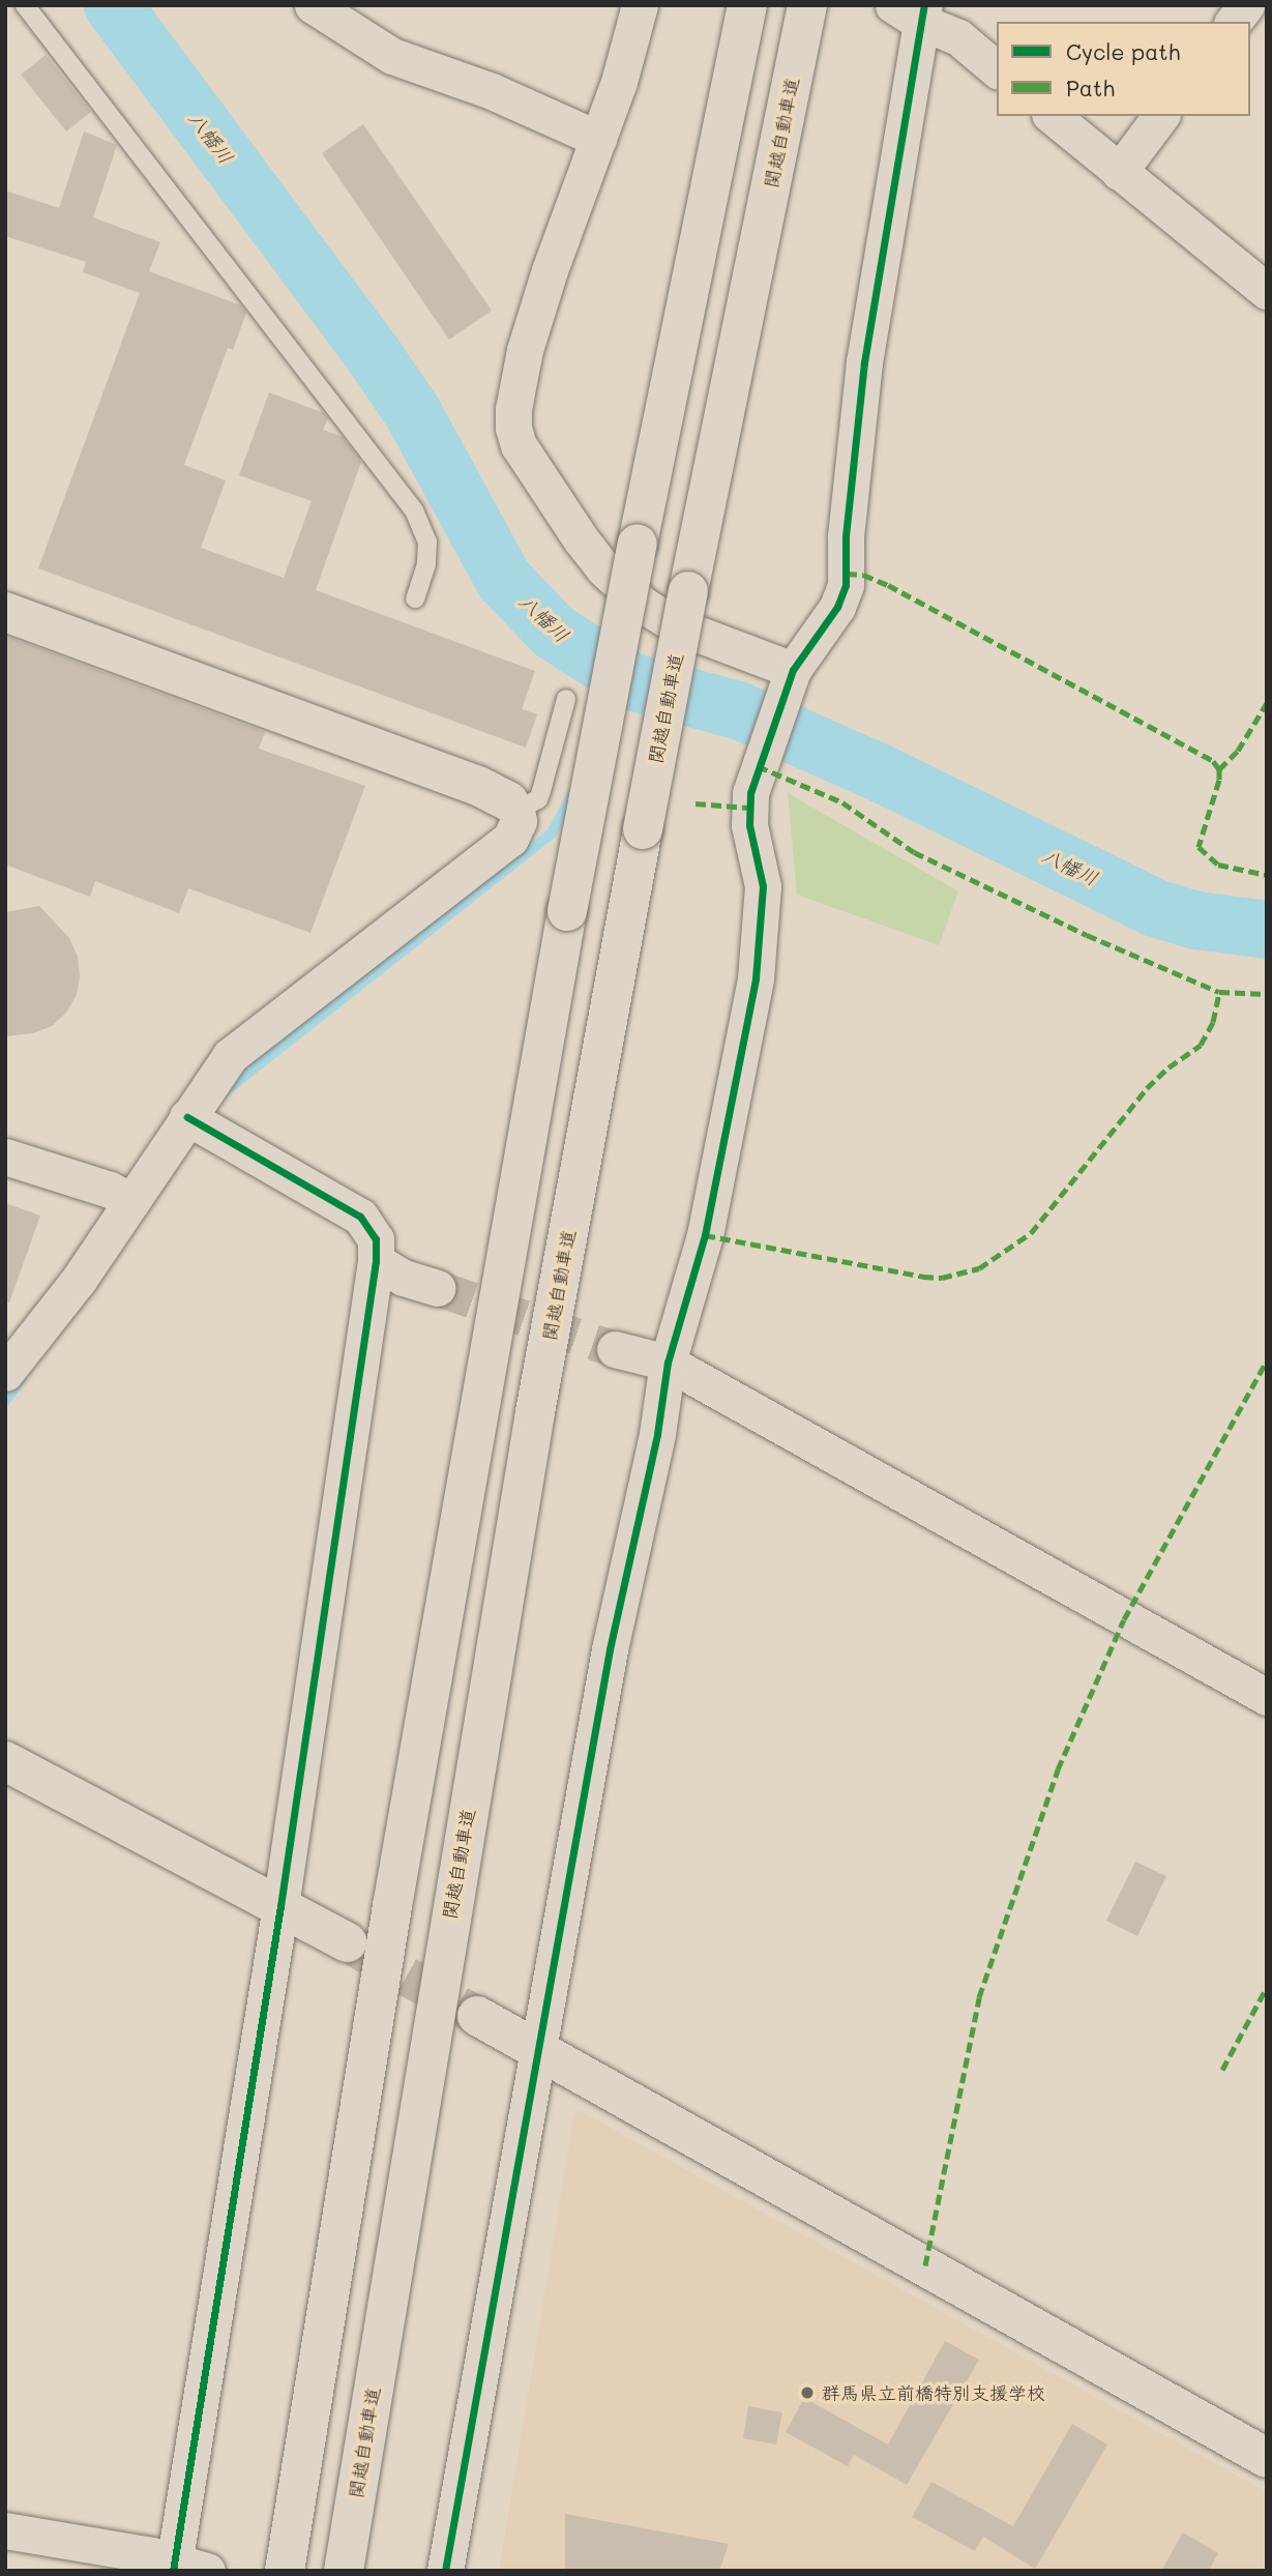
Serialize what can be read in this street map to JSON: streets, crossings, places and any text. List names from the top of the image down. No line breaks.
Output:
{"streets":{"main road":["関越自動車道"]},"water":["八幡川"],"places":["群馬県立前橋特別支援学校"],"legend":["Cycle path","Path"]}
